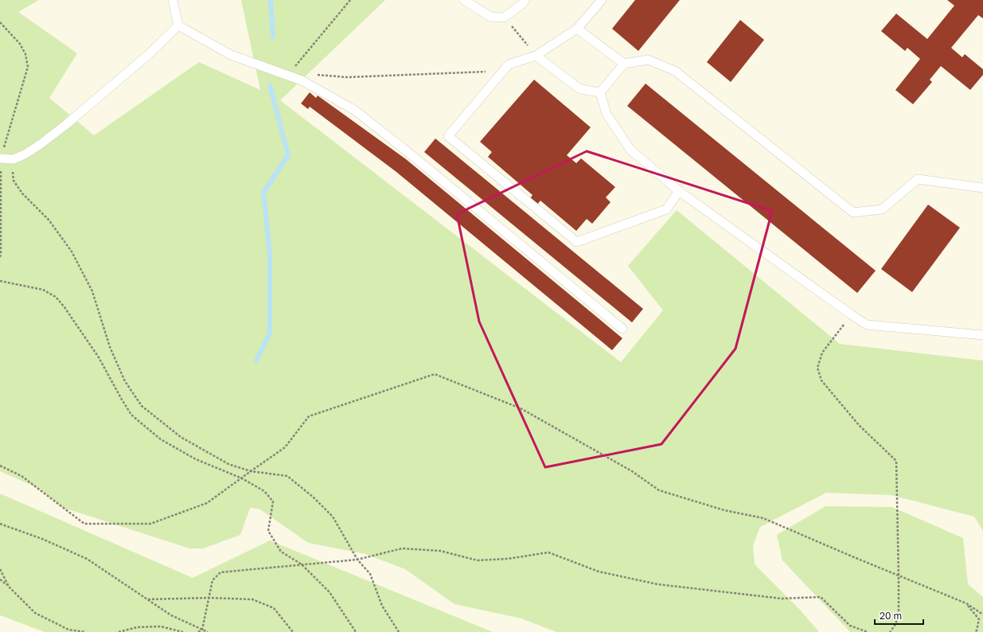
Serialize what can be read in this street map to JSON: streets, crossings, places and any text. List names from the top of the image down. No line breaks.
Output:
{"scale_bar":"20 m"}
